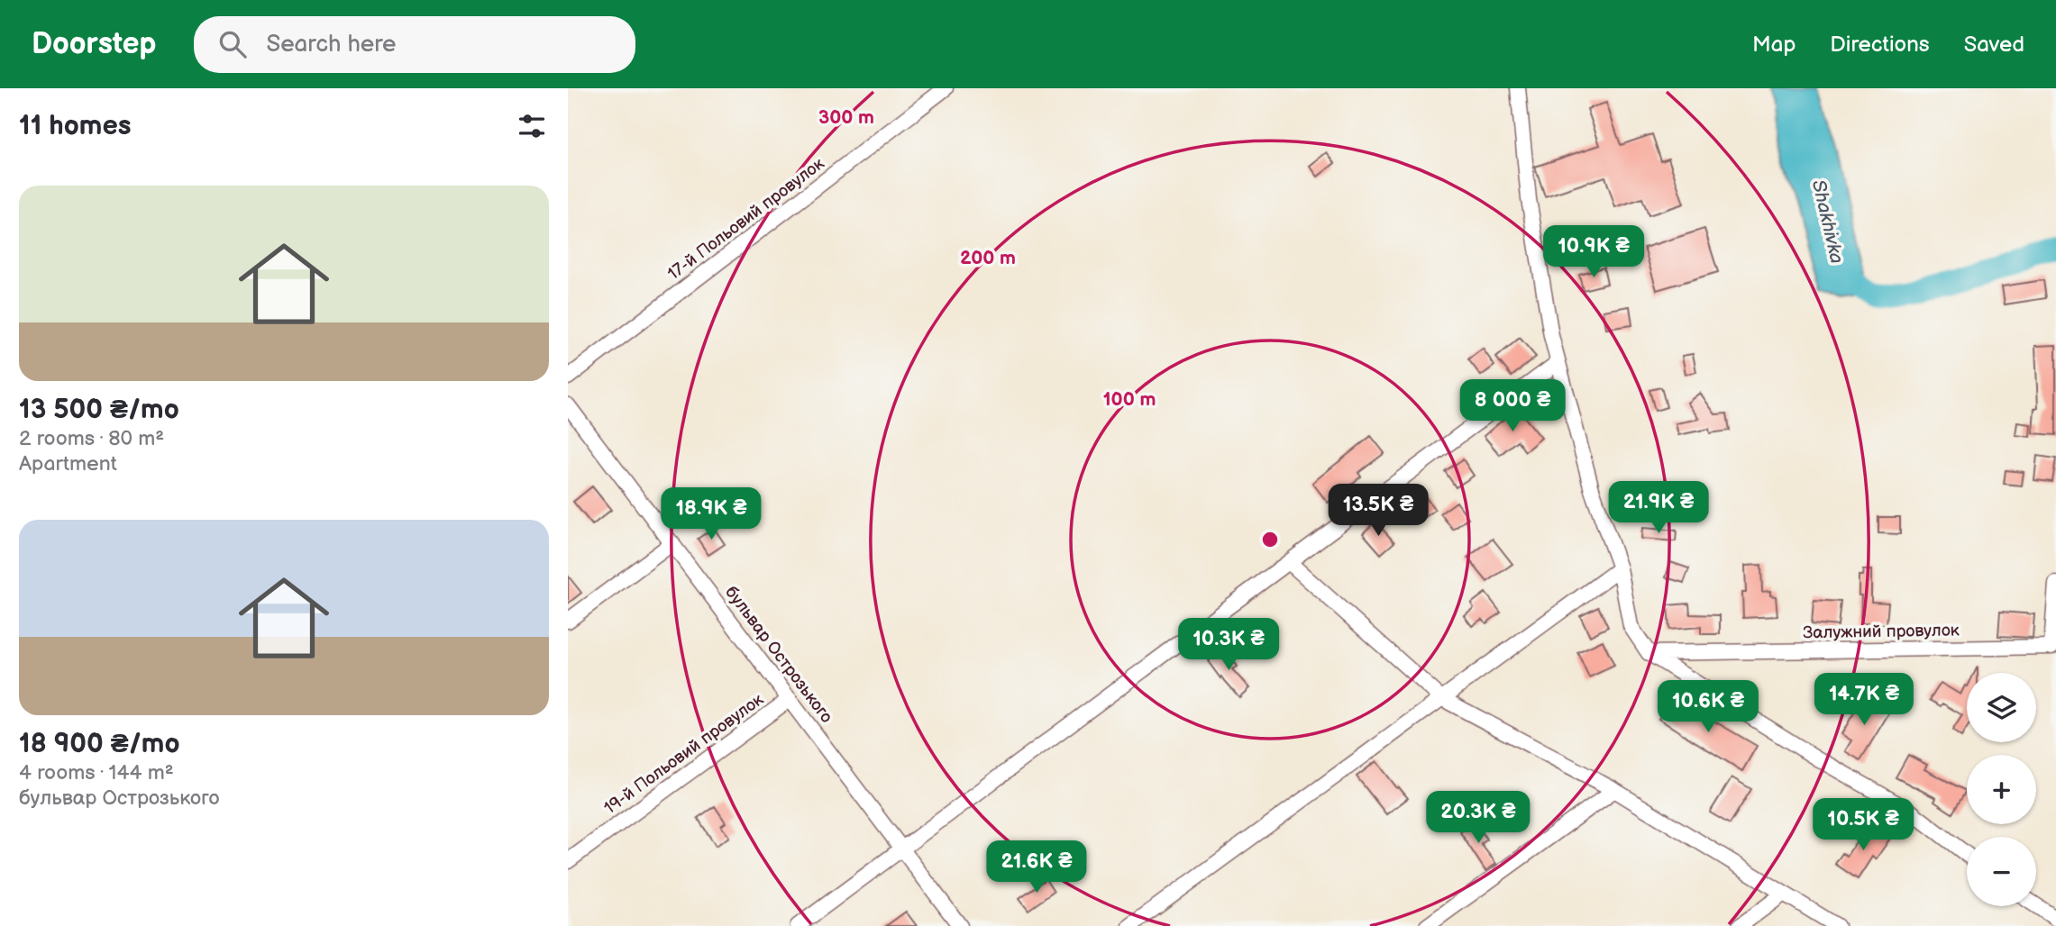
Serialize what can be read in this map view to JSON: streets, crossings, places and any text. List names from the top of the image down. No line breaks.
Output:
{"streets":{"street":["17-й Польовий провулок","Залужний провулок","бульвар Острозького","19-й Польовий провулок"]},"crossings":[["бульвар Острозького","19-й Польовий провулок"]],"water":["Shakhivka"],"page":{"header":"Doorstep","search":"Search here","nav":["Map","Directions","Saved"],"heading":"11 homes","list":[{"name":"13 500 ₴/mo","note":"2 rooms · 80 m² · Apartment"},{"name":"18 900 ₴/mo","note":"4 rooms · 144 m² · бульвар Острозького"}],"price":["10.9K ₴","8 000 ₴","21.9K ₴","13.5K ₴","18.9K ₴","10.3K ₴","14.7K ₴","10.6K ₴","20.3K ₴","10.5K ₴","21.6K ₴"],"map_buttons":["+","−"]},"rings":["300 m","200 m","100 m"]}
